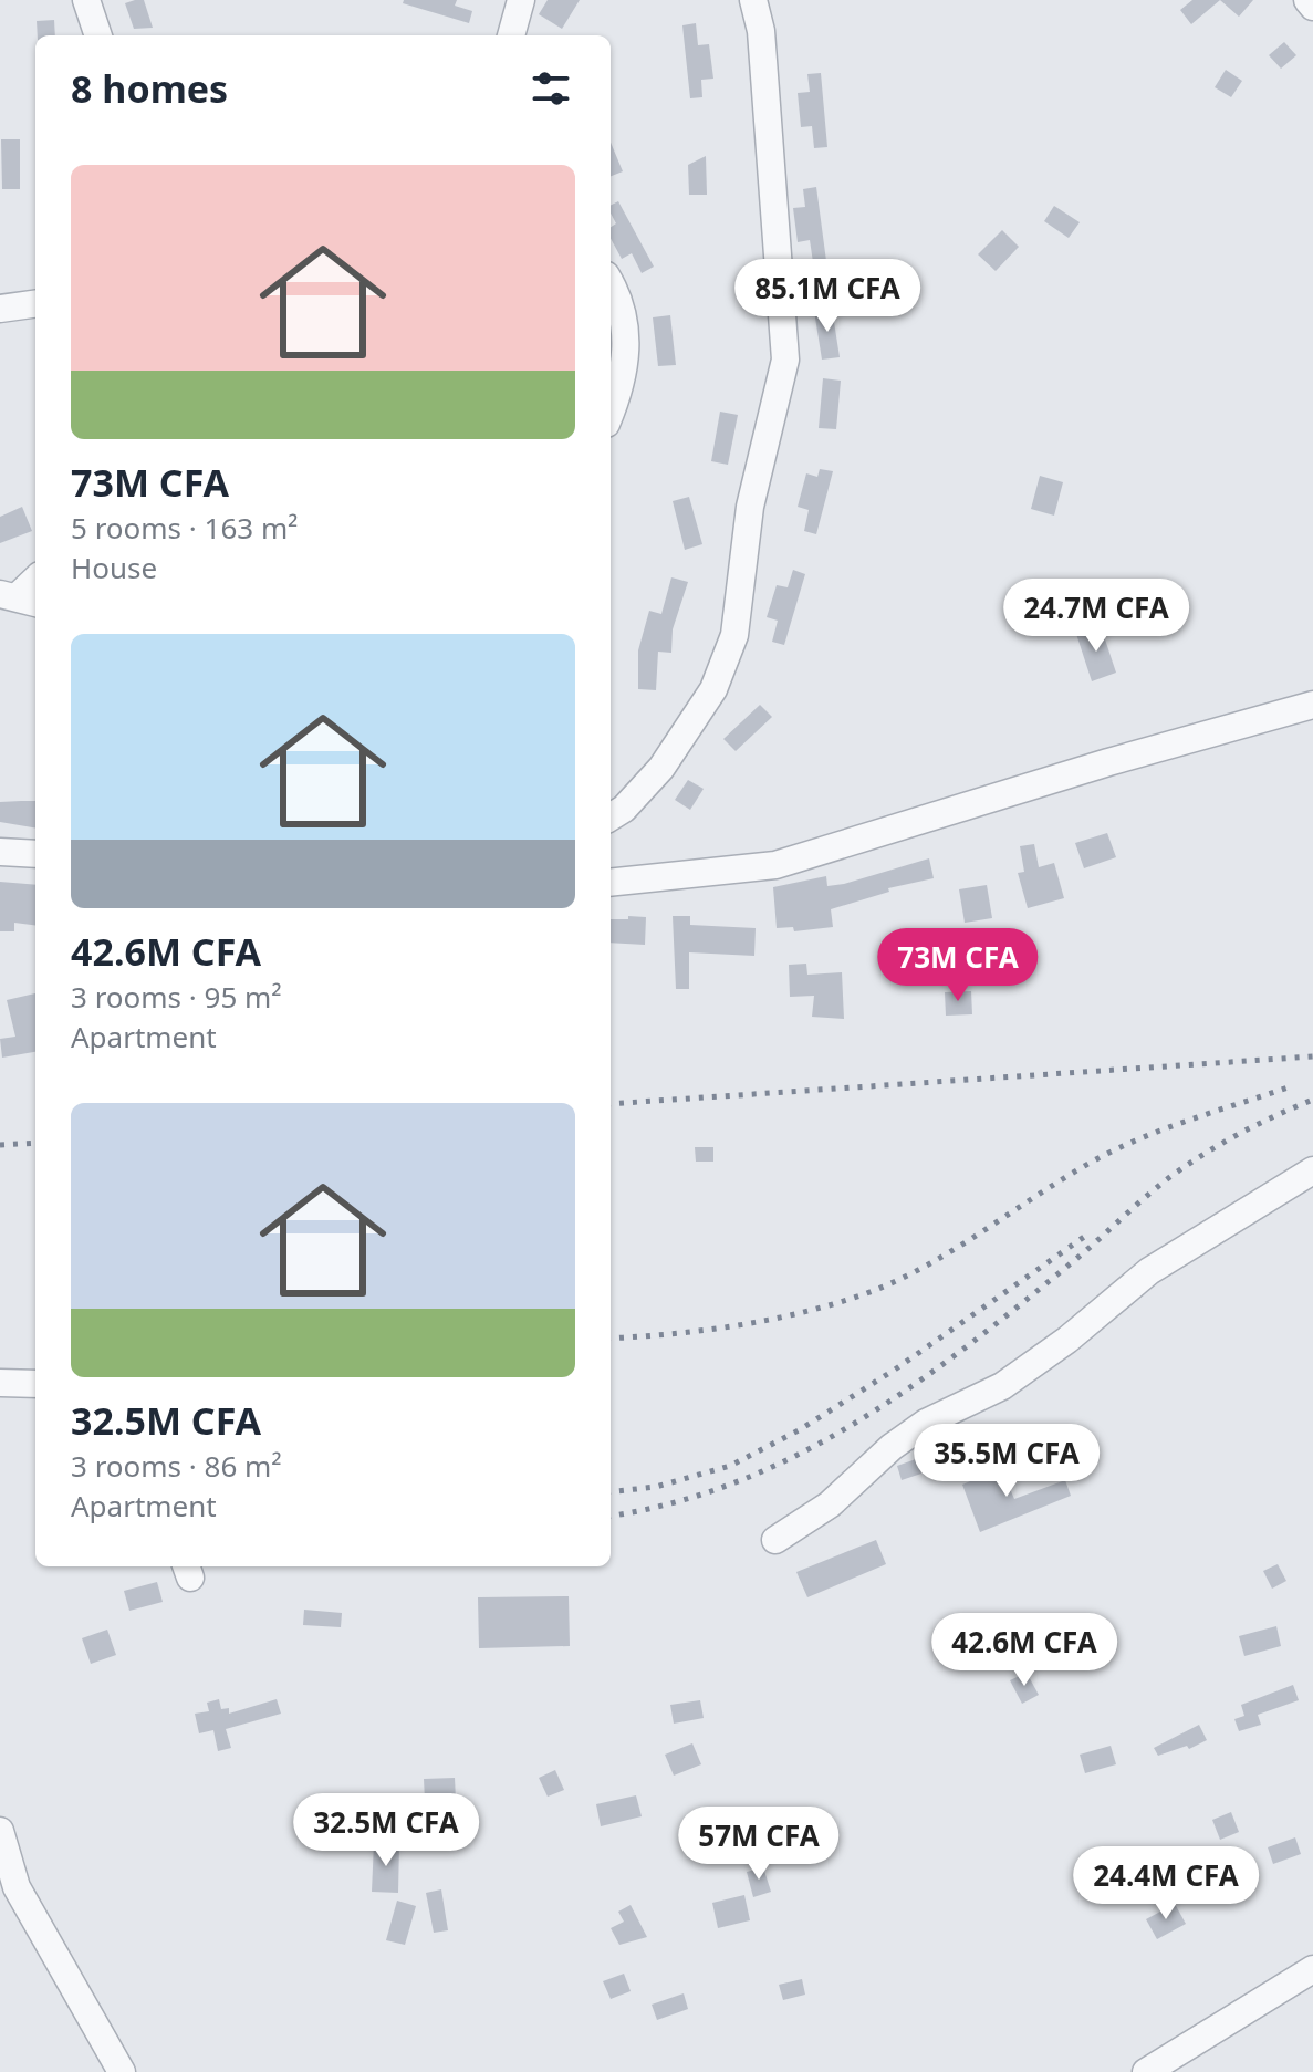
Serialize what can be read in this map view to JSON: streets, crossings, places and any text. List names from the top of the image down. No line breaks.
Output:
{"page":{"heading":"8 homes","list":[{"name":"73M CFA","note":"5 rooms · 163 m² · House"},{"name":"42.6M CFA","note":"3 rooms · 95 m² · Apartment"},{"name":"32.5M CFA","note":"3 rooms · 86 m² · Apartment"}],"price":["85.1M CFA","24.7M CFA","73M CFA","35.5M CFA","42.6M CFA","32.5M CFA","57M CFA","24.4M CFA"]}}
